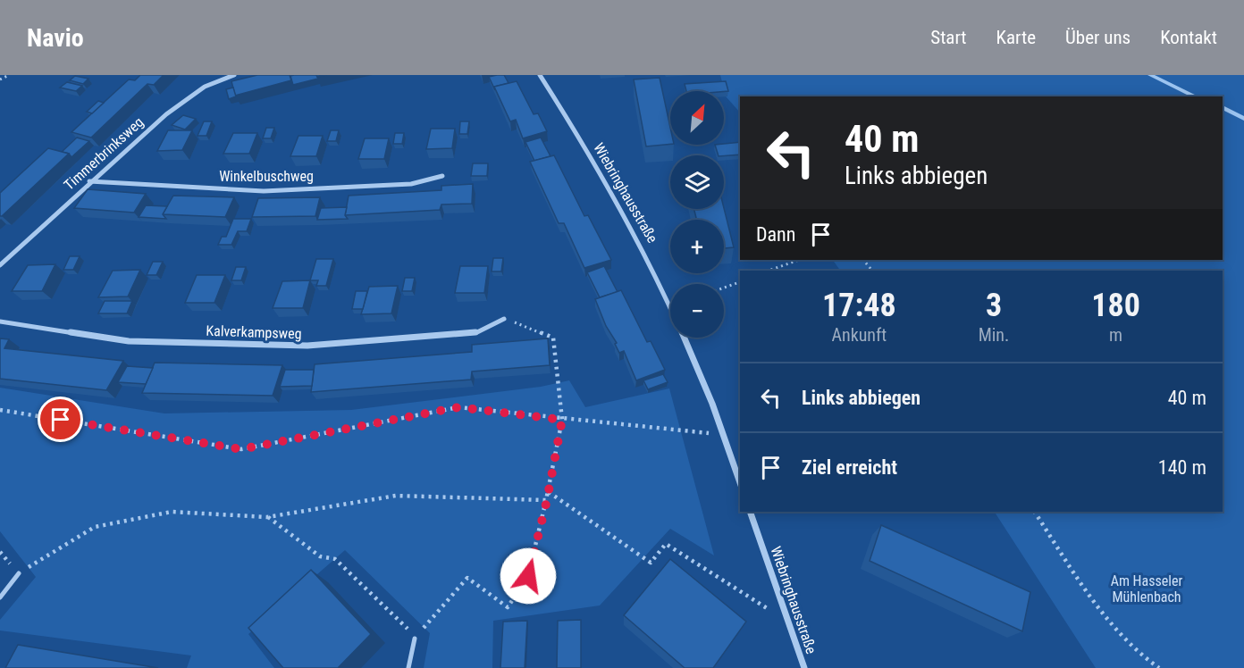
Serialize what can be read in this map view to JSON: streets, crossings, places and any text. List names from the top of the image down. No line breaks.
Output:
{"streets":{"street":["Timmerbrinksweg","Winkelbuschweg","Wiebringhausstraße","Kalverkampsweg"]},"crossings":[["Timmerbrinksweg","Winkelbuschweg"]],"parks":["Am Hasseler Mühlenbach"],"north":"top right","page":{"header":"Navio","nav":["Start","Karte","Über uns","Kontakt"],"map_buttons":["+","−"],"turn":["40 m","Links abbiegen"],"then":"Dann","eta":["17:48","Ankunft","3","Min.","180","m"],"list":[{"name":"Links abbiegen","value":"40 m"},{"name":"Ziel erreicht","value":"140 m"}]}}
